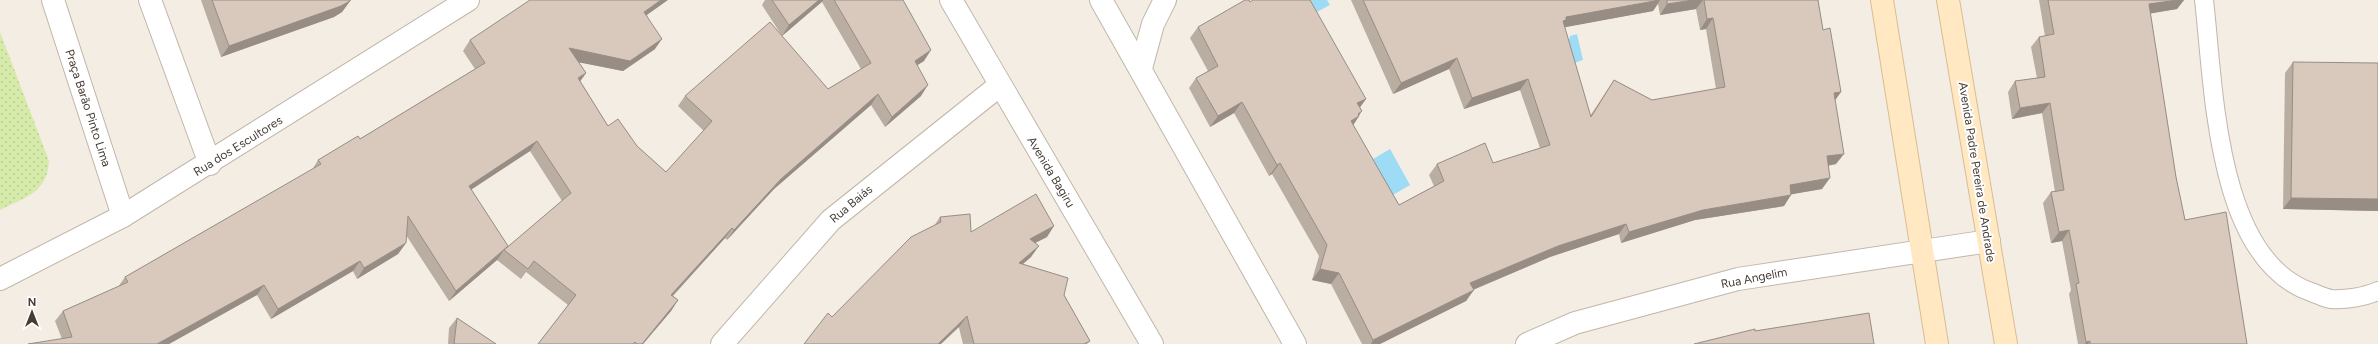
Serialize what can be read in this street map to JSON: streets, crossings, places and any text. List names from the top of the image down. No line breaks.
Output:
{"streets":{"street":["Praça Barão Pinto Lima","Rua dos Escultores","Avenida Bagiru","Avenida Padre Pereira de Andrade","Rua Baiás","Rua Angelim"]},"crossings":[["Praça Barão Pinto Lima","Rua dos Escultores"],["Avenida Bagiru","Rua Baiás"],["Avenida Padre Pereira de Andrade","Rua Angelim"]],"north":"top"}
